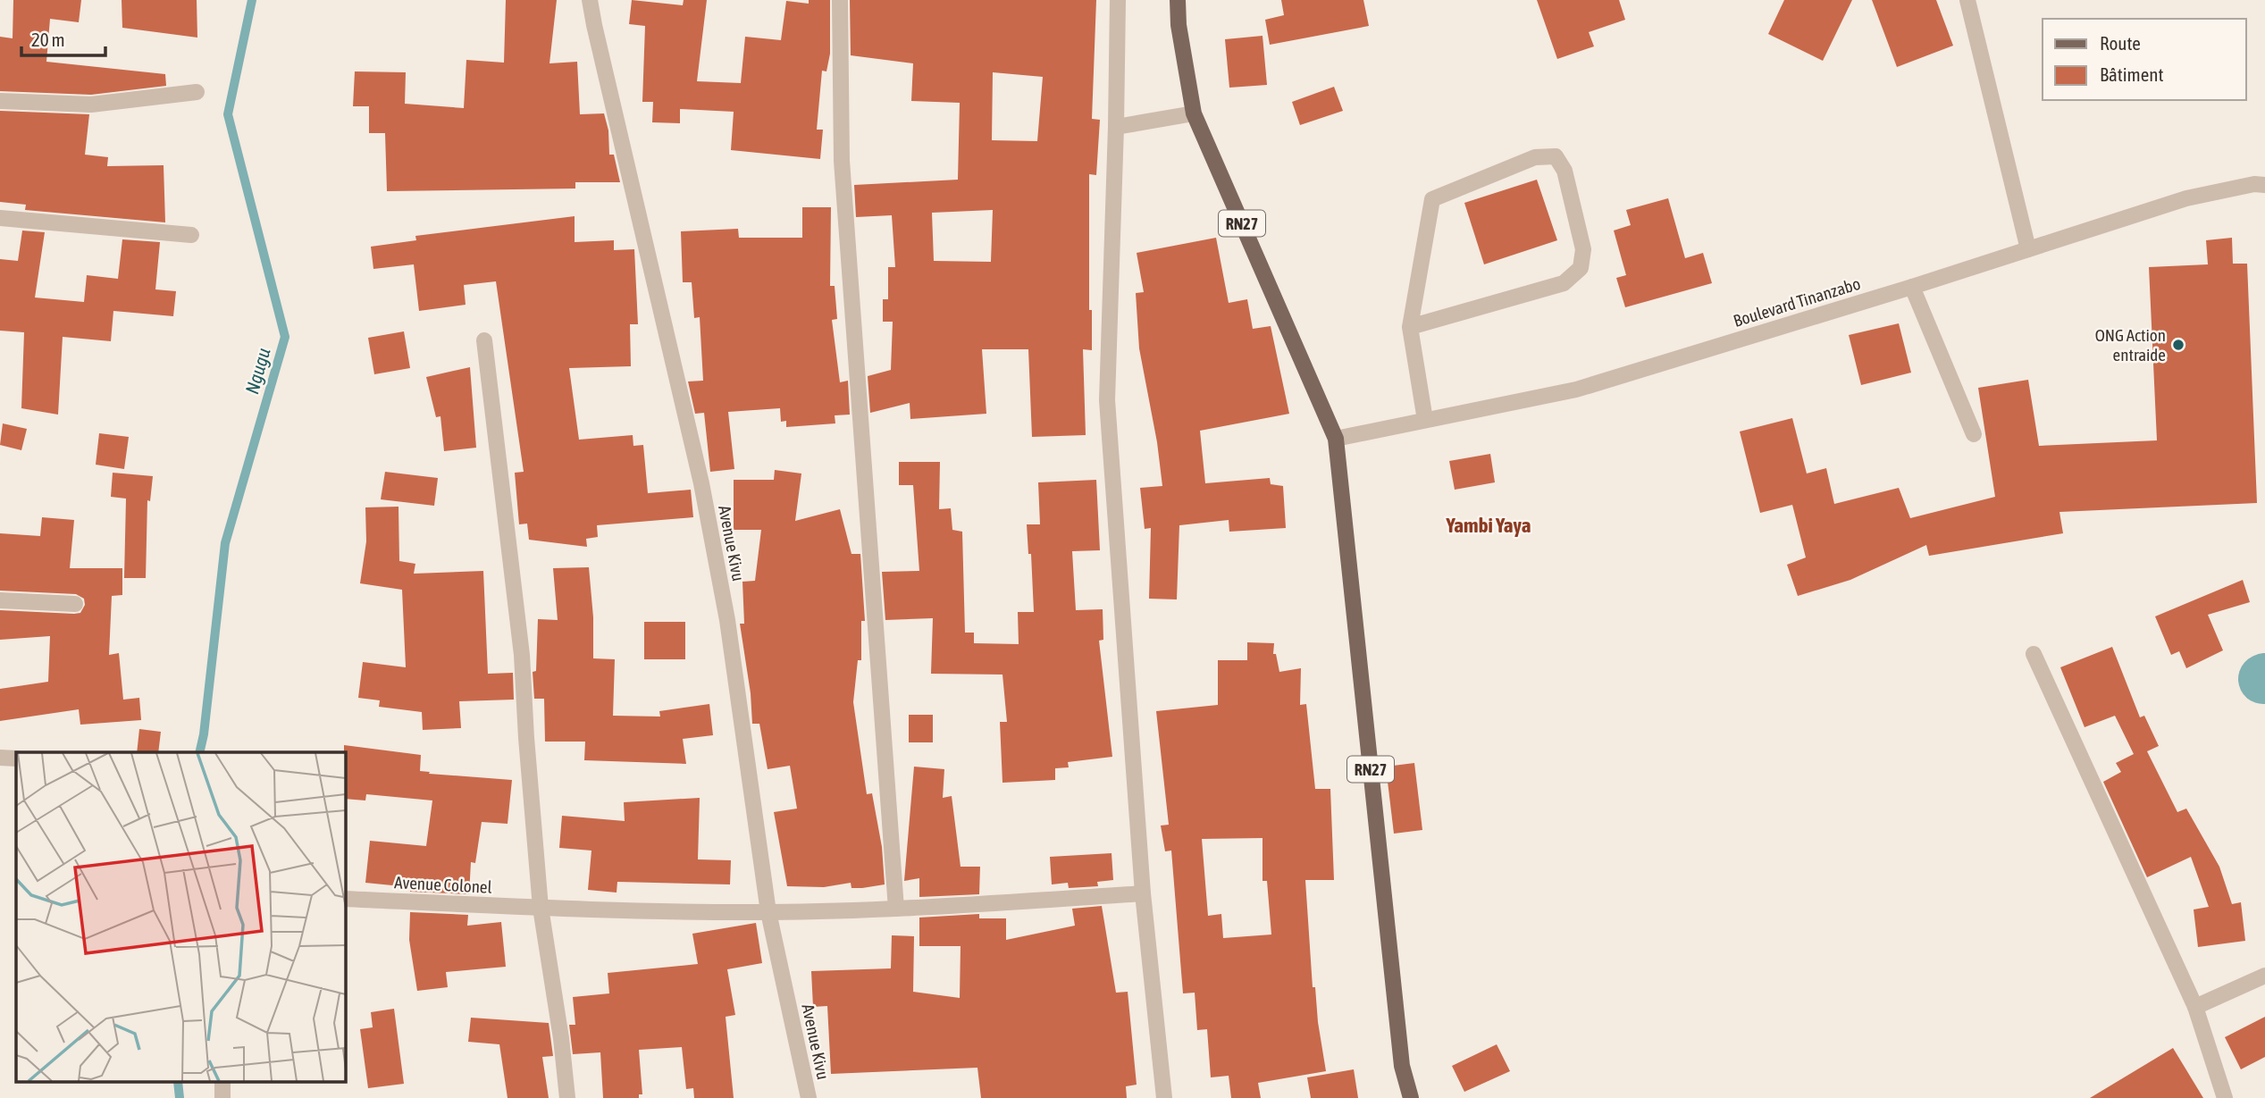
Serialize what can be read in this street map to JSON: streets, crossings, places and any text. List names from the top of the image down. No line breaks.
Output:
{"streets":{"main road":["RN27"],"street":["Boulevard Tinanzabo","Avenue Kivu","Avenue Colonel"]},"crossings":[["RN27","Boulevard Tinanzabo"],["Avenue Kivu","Avenue Colonel"]],"districts":["Yambi Yaya"],"water":["Ngugu"],"places":["ONG Action entraide"],"legend":["Route","Bâtiment"],"scale_bar":"20 m"}
